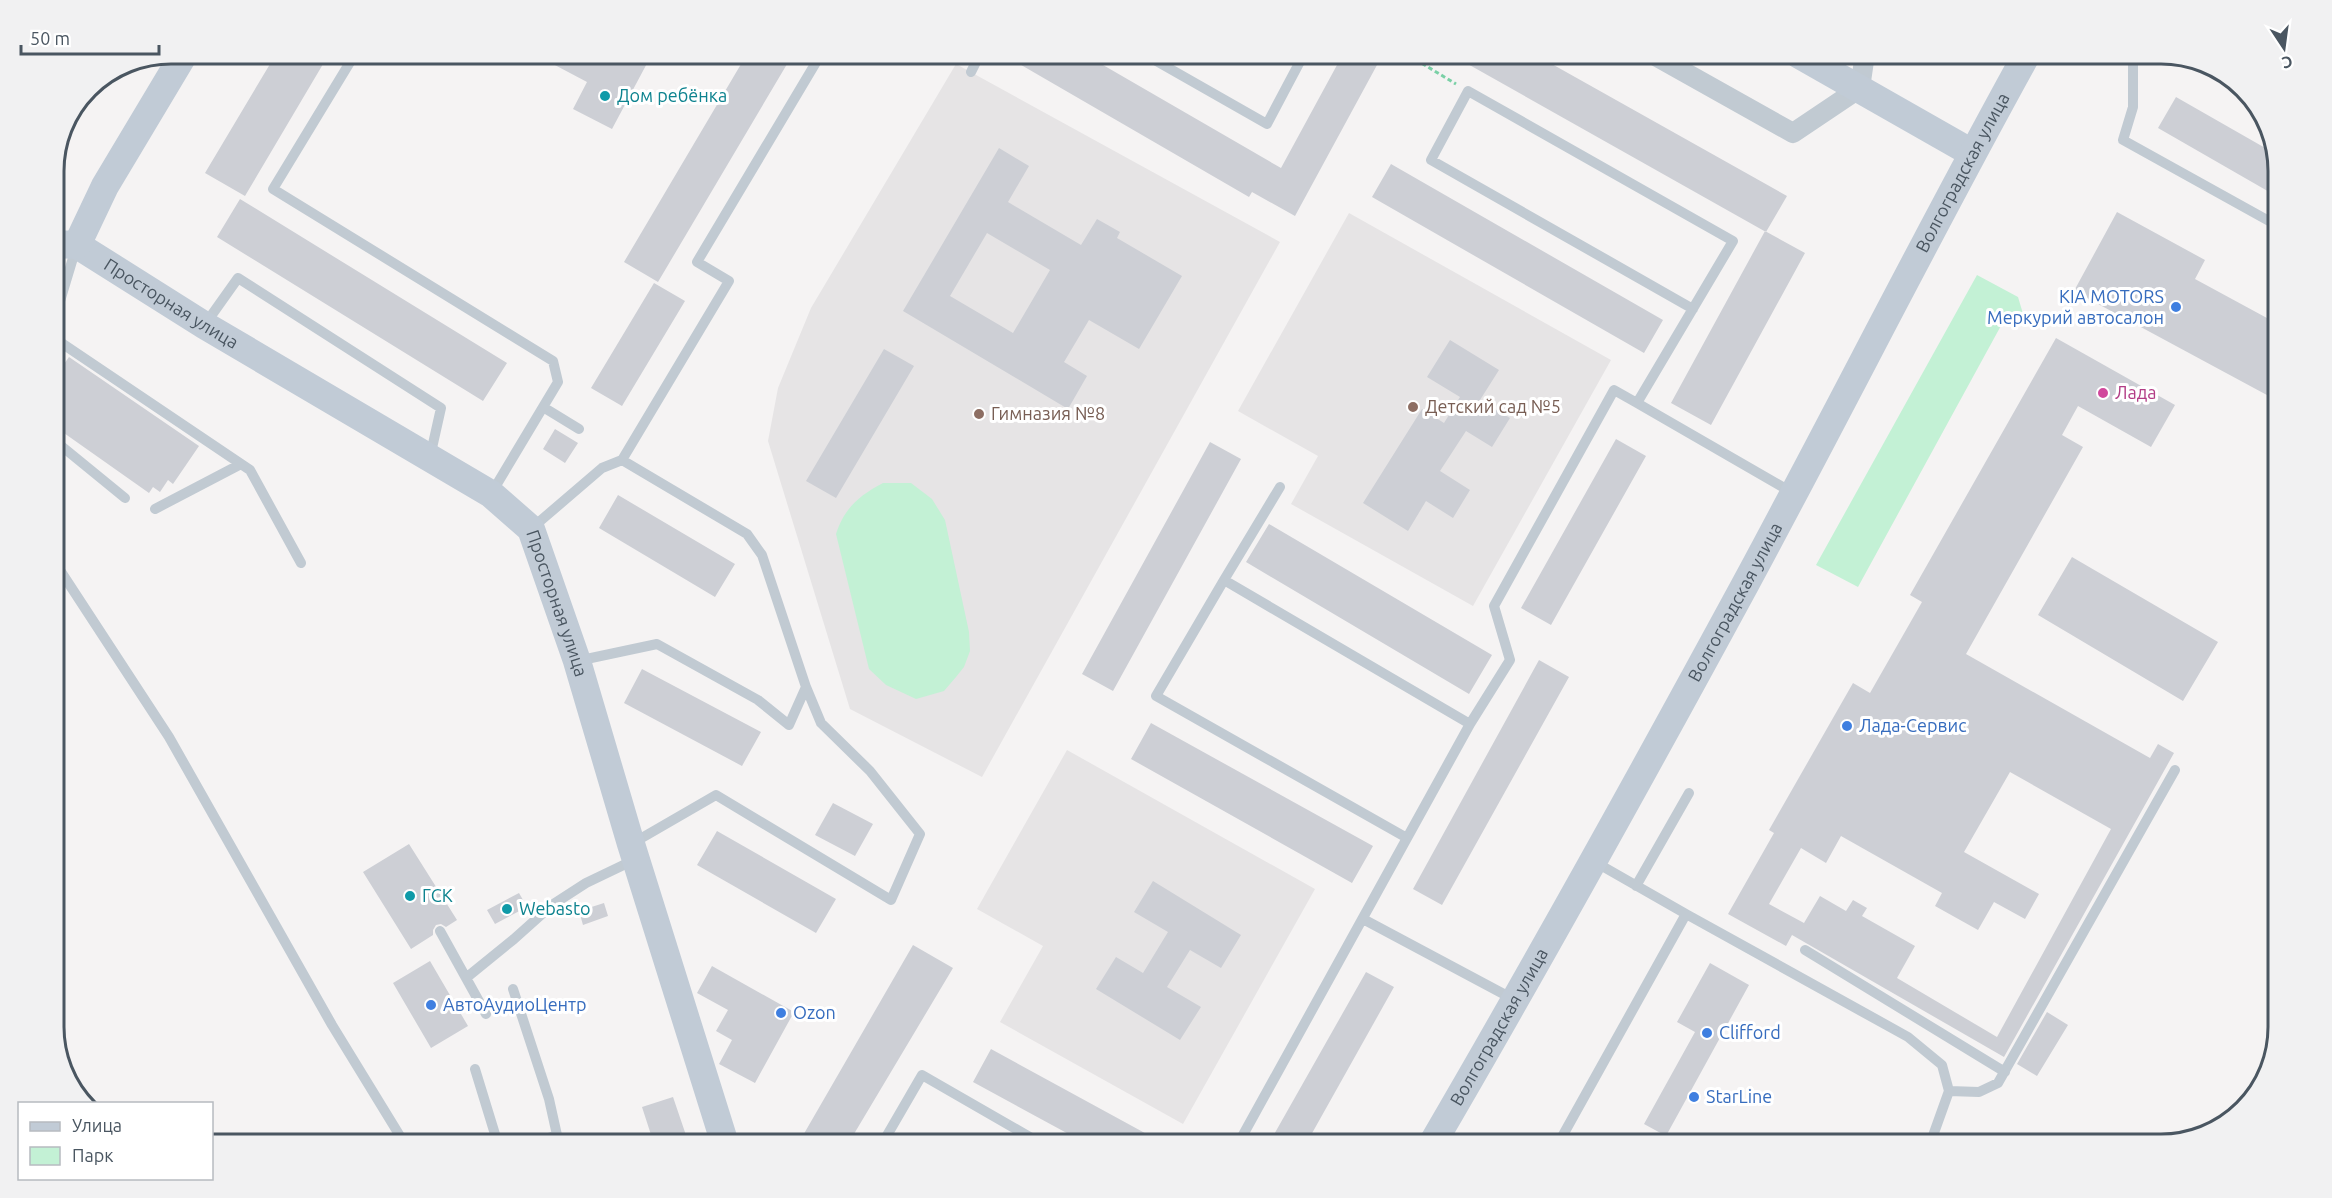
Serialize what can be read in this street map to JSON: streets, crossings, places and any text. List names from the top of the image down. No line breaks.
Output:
{"streets":{"main road":["Волгоградская улица","Просторная улица"]},"places":["Дом ребёнка","KIA MOTORS Меркурий автосалон","Лада","Детский сад №5","Гимназия №8","Лада-Сервис","ГСК","Webasto","АвтоАудиоЦентр","Ozon","Clifford","StarLine"],"legend":["Улица","Парк"],"scale_bar":"50 m","north":"bottom"}
